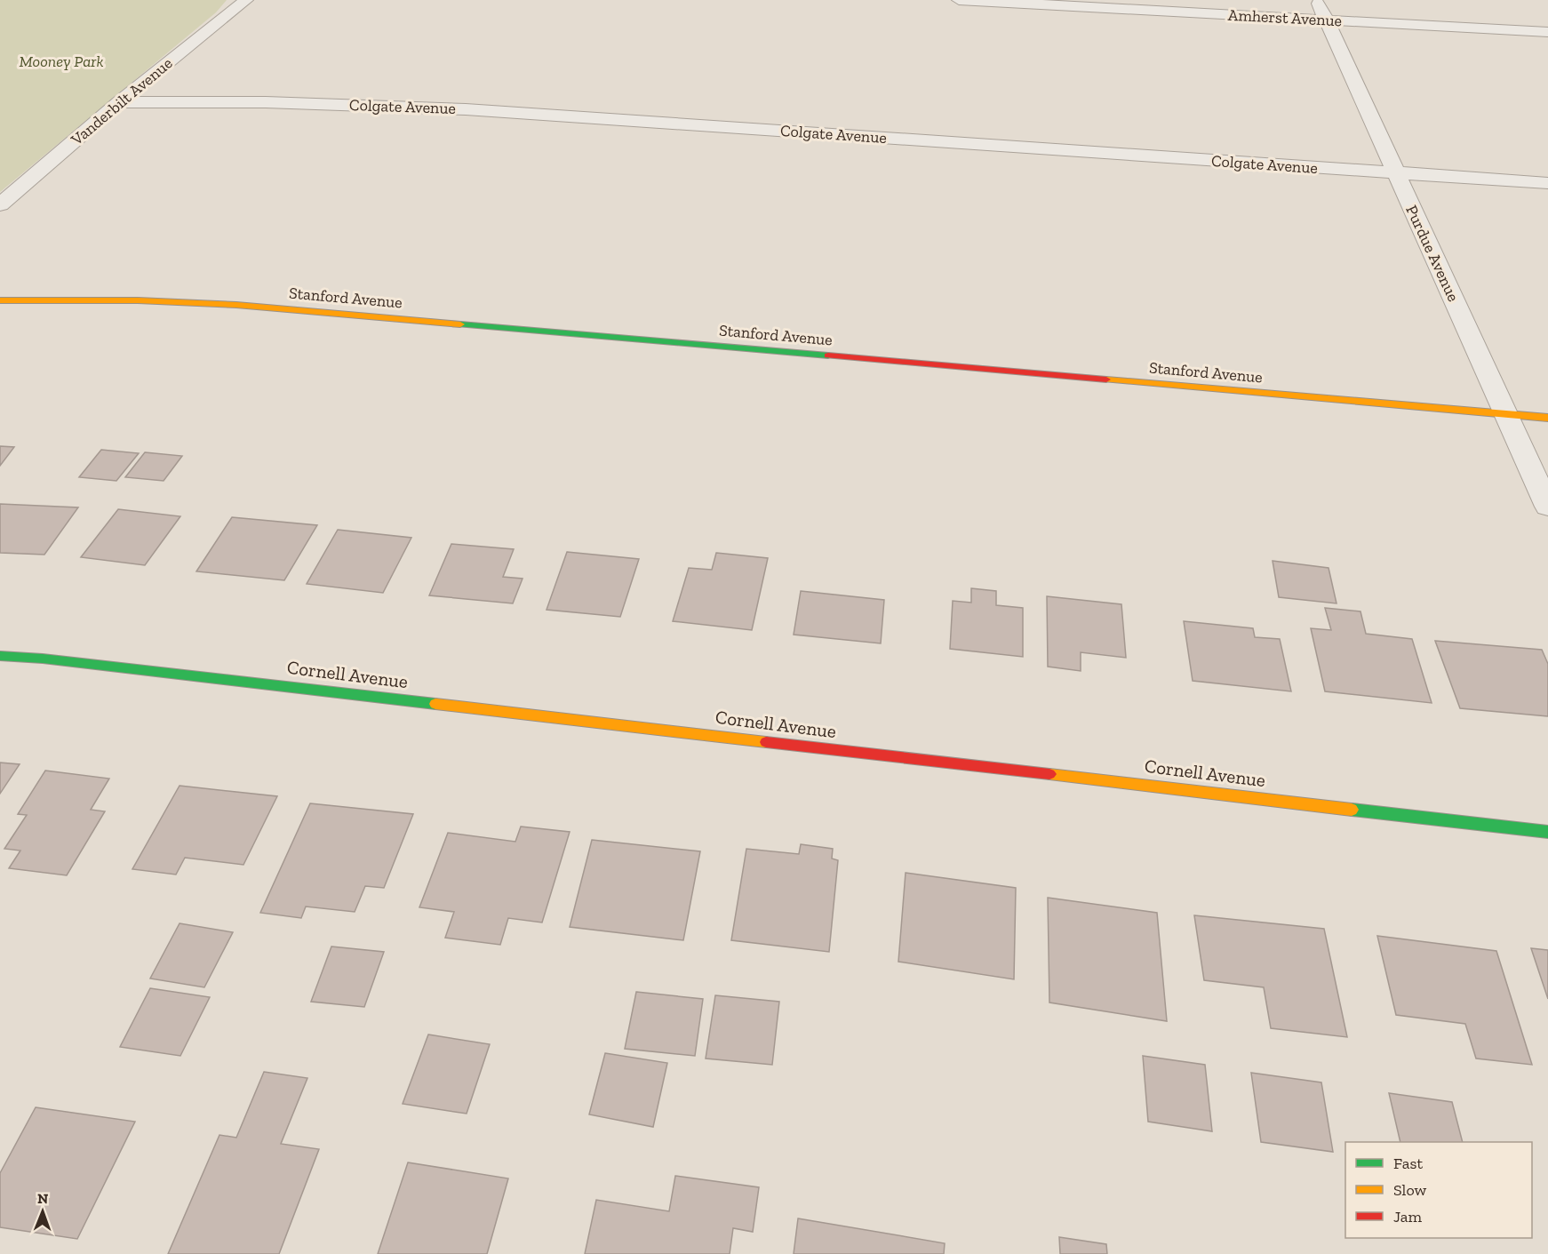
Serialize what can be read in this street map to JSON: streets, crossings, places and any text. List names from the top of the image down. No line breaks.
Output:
{"streets":{"street":["Amherst Avenue","Vanderbilt Avenue","Colgate Avenue","Purdue Avenue","Stanford Avenue","Cornell Avenue"]},"crossings":[["Amherst Avenue","Purdue Avenue"],["Vanderbilt Avenue","Colgate Avenue"],["Colgate Avenue","Purdue Avenue"],["Purdue Avenue","Stanford Avenue"]],"parks":["Mooney Park"],"legend":["Fast","Slow","Jam"],"north":"top"}
